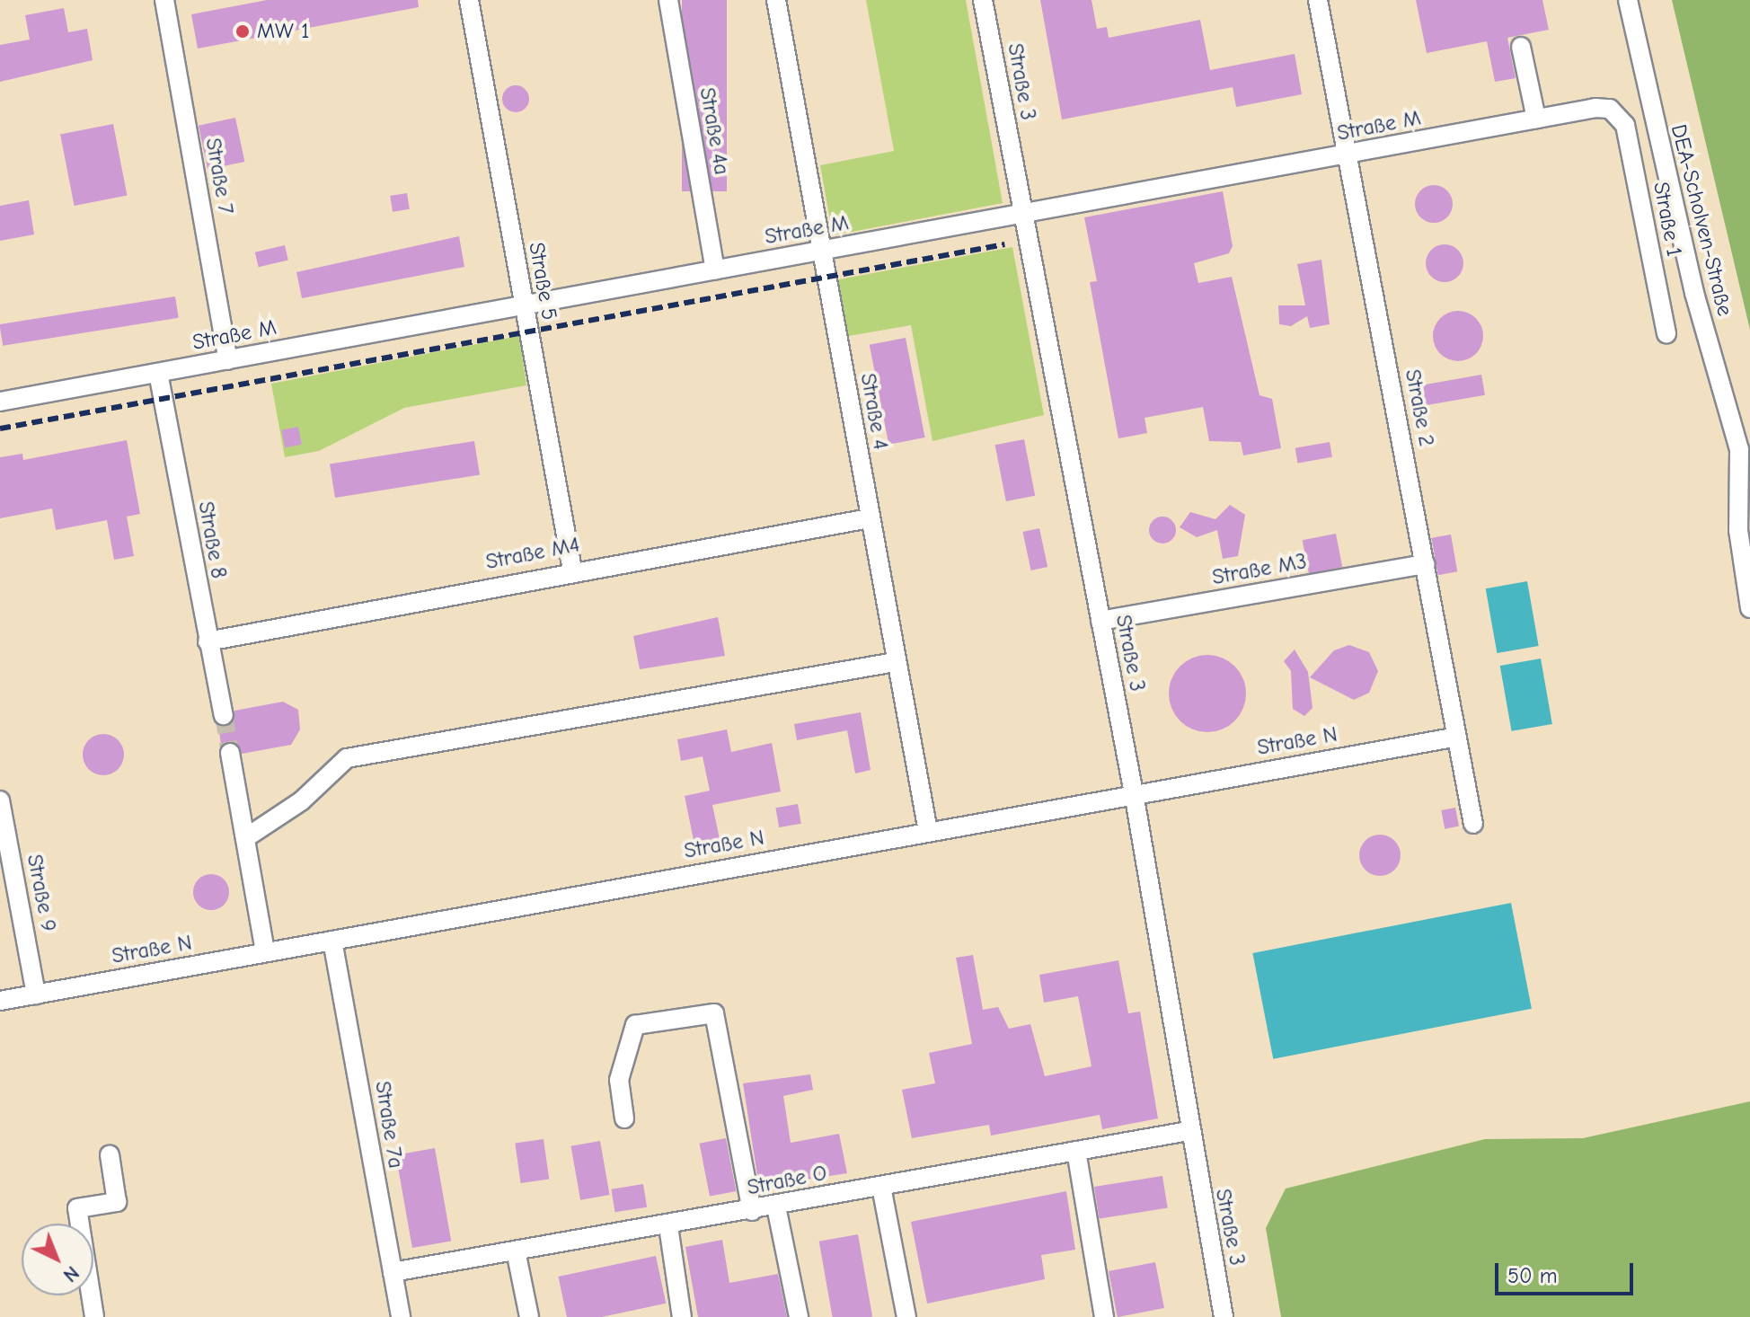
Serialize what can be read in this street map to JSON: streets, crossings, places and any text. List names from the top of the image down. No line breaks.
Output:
{"streets":{"street":["Straße 3","Straße M","Straße 4a","Straße 7","Straße 1","DEA-Scholven-Straße","Straße 5","Straße 2","Straße 4","Straße 8","Straße M4","Straße M3","Straße N","Straße 9","Straße 7a","Straße O"]},"crossings":[["Straße 3","Straße M"],["Straße 3","Straße M3"],["Straße 3","Straße N"],["Straße 3","Straße O"],["Straße M","Straße 4a"],["Straße M","Straße 7"],["Straße M","Straße 1"],["Straße M","Straße 5"],["Straße M","Straße 2"],["Straße M","Straße 4"],["Straße M","Straße 8"],["Straße 5","Straße M4"],["Straße 2","Straße M3"],["Straße 2","Straße N"],["Straße 4","Straße M4"],["Straße 4","Straße N"],["Straße 8","Straße M4"],["Straße N","Straße 9"],["Straße N","Straße 7a"],["Straße 7a","Straße O"]],"places":["MW 1"],"scale_bar":"50 m","north":"bottom right"}
